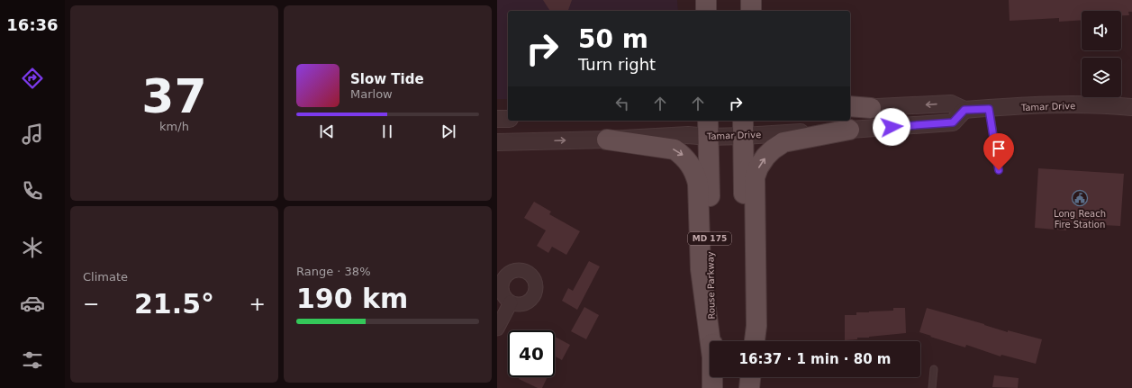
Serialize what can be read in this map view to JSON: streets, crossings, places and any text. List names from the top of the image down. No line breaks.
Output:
{"streets":{"main road":["MD 175","Rouse Parkway"],"street":["Tamar Drive"]},"crossings":[["Tamar Drive","MD 175"],["Tamar Drive","Rouse Parkway"]],"places":{"public building":["Long Reach Fire Station"]},"page":{"tabs":"16:36","tile":[["37","km/h"],"Climate",["Range · 38%","190 km"]],"turn":["50 m","Turn right"],"song":["Slow Tide","Marlow"],"heat":["−","21.5°","+"],"limit":"40","trip":"16:37 · 1 min · 80 m"}}
